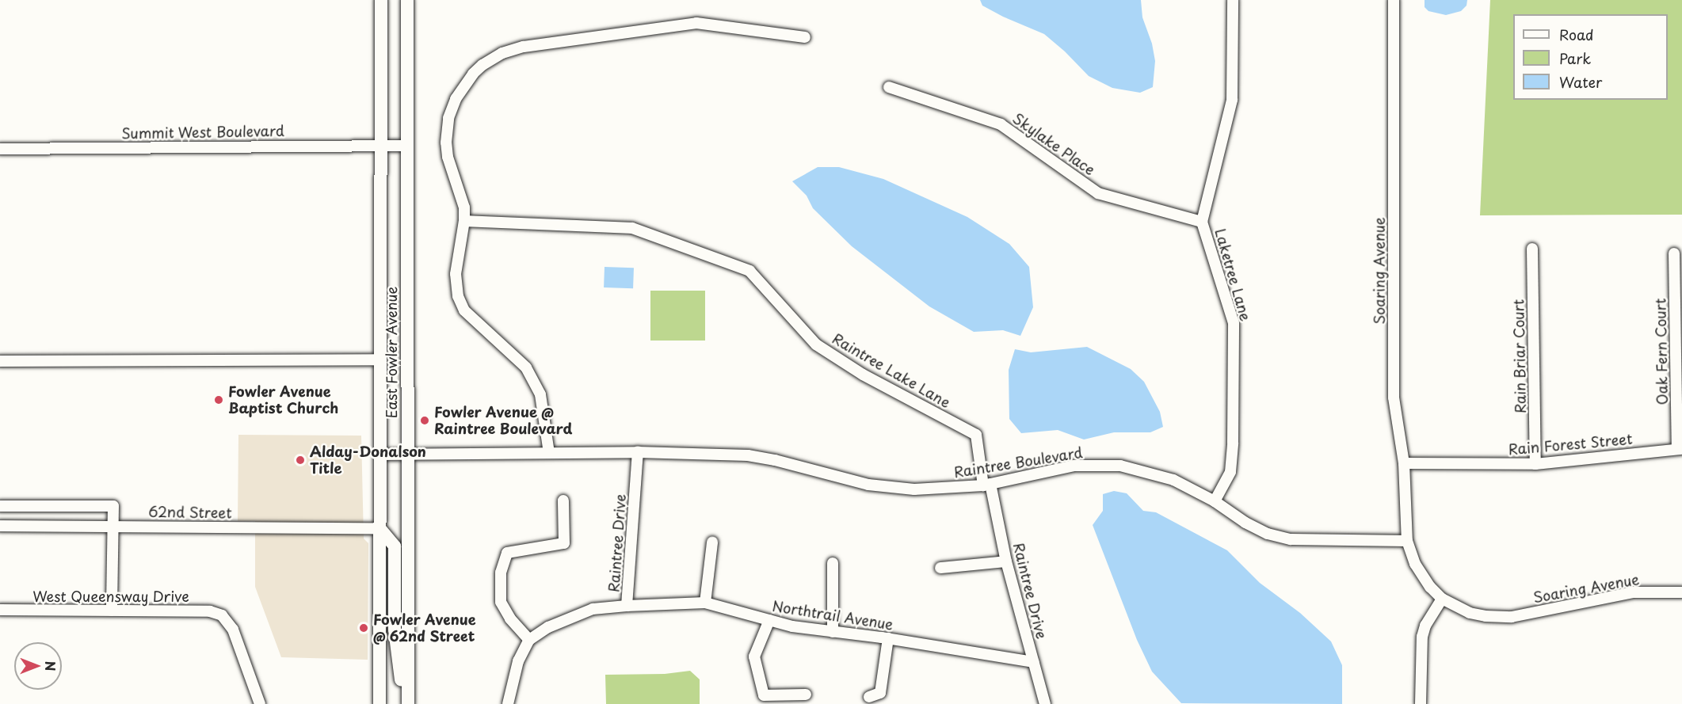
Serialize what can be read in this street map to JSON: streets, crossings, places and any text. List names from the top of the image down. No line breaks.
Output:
{"streets":{"main road":["East Fowler Avenue"],"street":["Summit West Boulevard","Skylake Place","Soaring Avenue","Laketree Lane","Oak Fern Court","Rain Briar Court","Raintree Lake Lane","Rain Forest Street","Raintree Boulevard","62nd Street","Raintree Drive","West Queensway Drive","Northtrail Avenue"]},"crossings":[["Summit West Boulevard","East Fowler Avenue"],["Skylake Place","Laketree Lane"],["Soaring Avenue","Rain Forest Street"],["Soaring Avenue","Raintree Boulevard"],["Laketree Lane","Raintree Boulevard"],["Oak Fern Court","Rain Forest Street"],["East Fowler Avenue","Raintree Boulevard"],["East Fowler Avenue","62nd Street"],["Rain Briar Court","Rain Forest Street"],["Raintree Lake Lane","Raintree Boulevard"],["Raintree Lake Lane","Raintree Drive"],["Raintree Boulevard","Raintree Drive"],["Raintree Drive","Northtrail Avenue"]],"places":["Fowler Avenue Baptist Church","Fowler Avenue @ Raintree Boulevard","Alday-Donalson Title","Fowler Avenue @ 62nd Street"],"legend":["Road","Park","Water"],"north":"right"}
